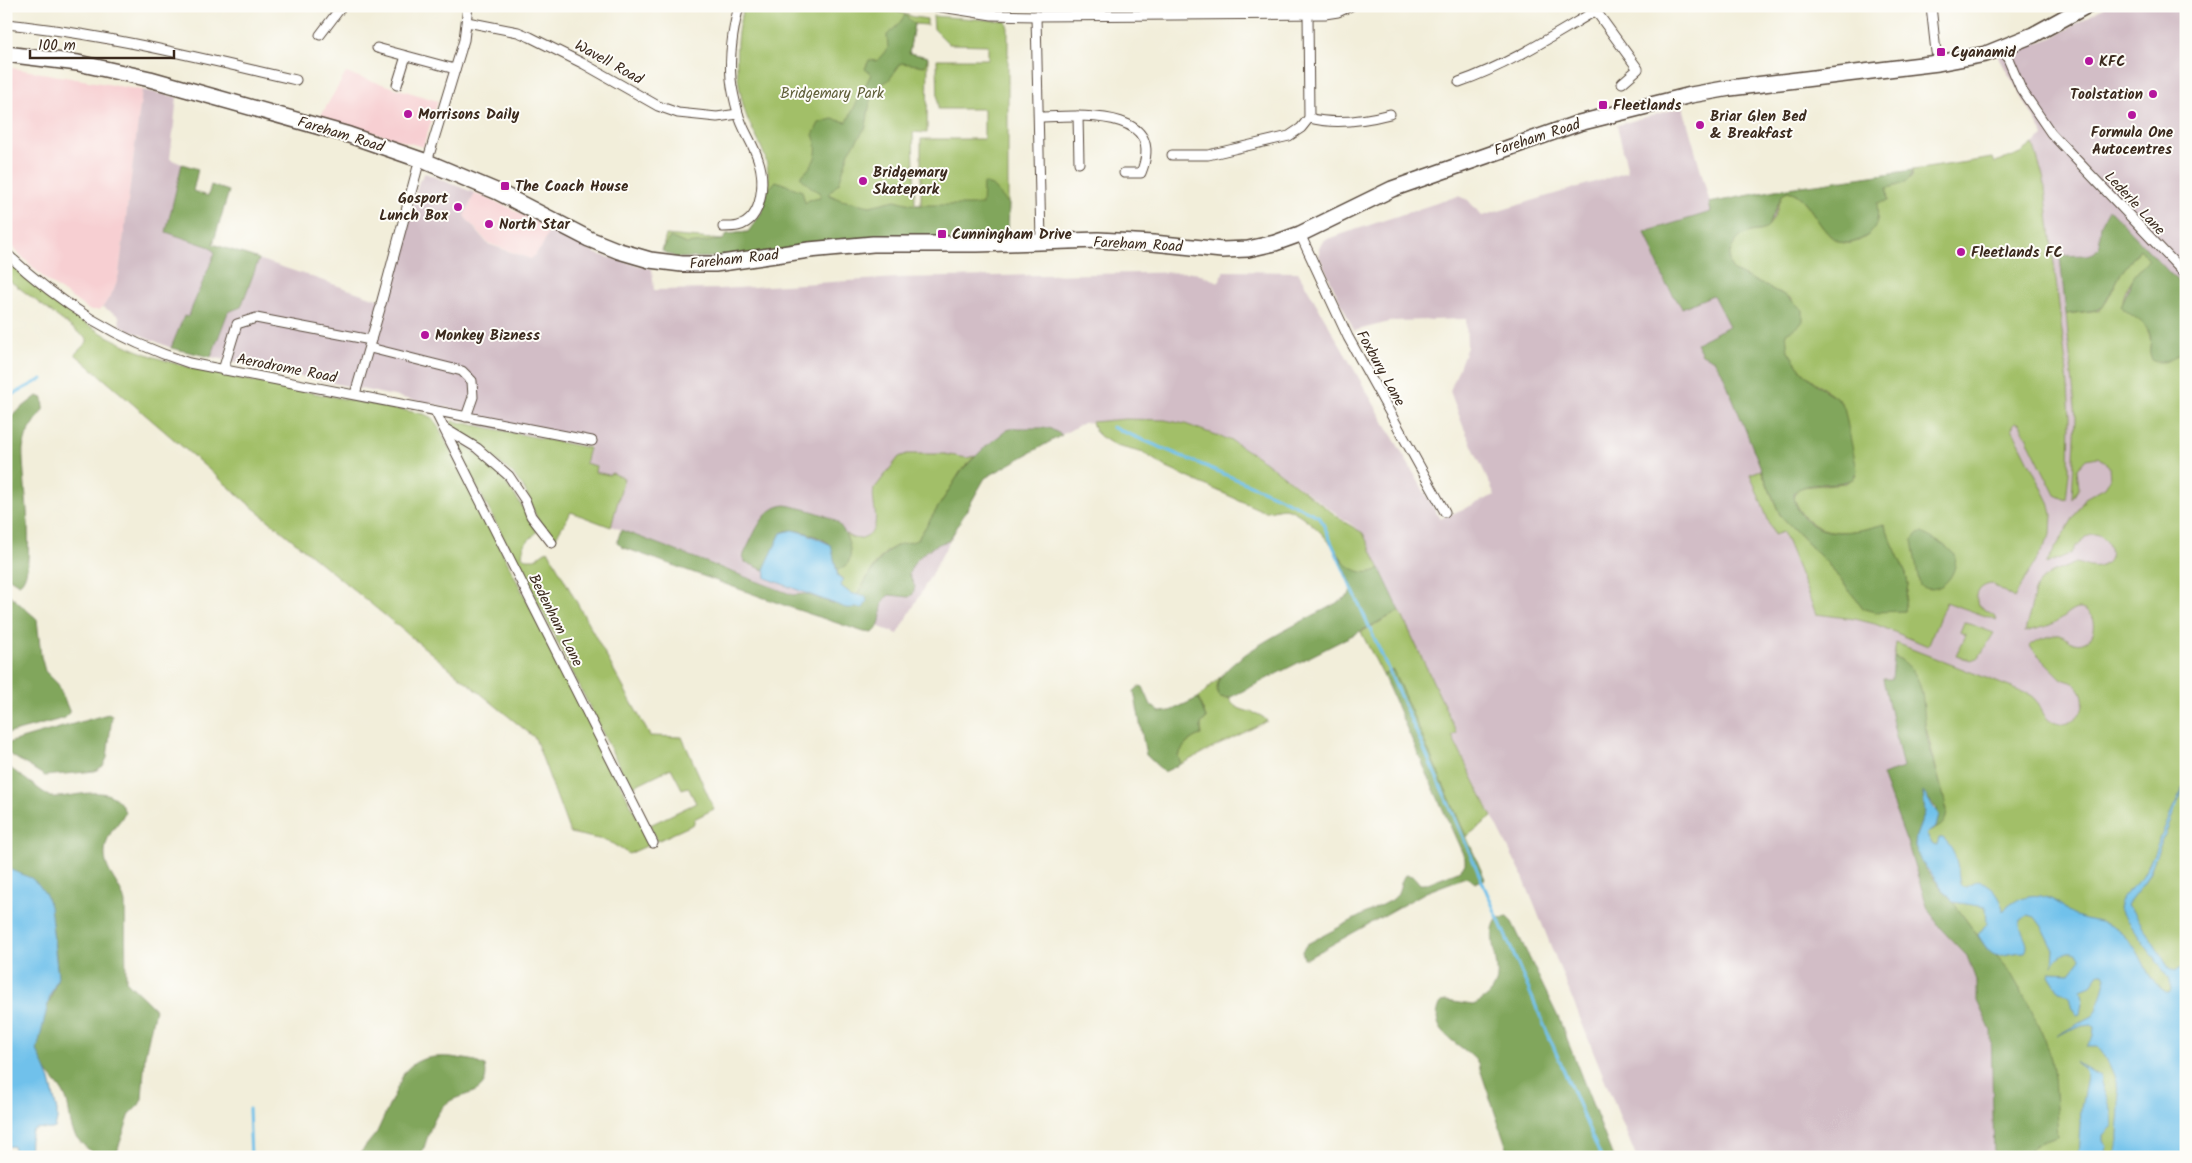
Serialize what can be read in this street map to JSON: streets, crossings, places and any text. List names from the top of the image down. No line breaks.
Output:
{"streets":{"main road":["Fareham Road"],"street":["Wavell Road","Lederle Lane","Aerodrome Road","Foxbury Lane","Bedenham Lane"]},"crossings":[["Fareham Road","Lederle Lane"],["Fareham Road","Foxbury Lane"],["Aerodrome Road","Bedenham Lane"]],"parks":["Bridgemary Park"],"places":{"transit":["Cyanamid","Fleetlands","The Coach House","Cunningham Drive"],"other":["KFC","Toolstation","Morrisons Daily","Formula One Autocentres","Briar Glen Bed & Breakfast","Bridgemary Skatepark","Gosport Lunch Box","North Star","Fleetlands FC","Monkey Bizness"]},"scale_bar":"100 m"}
